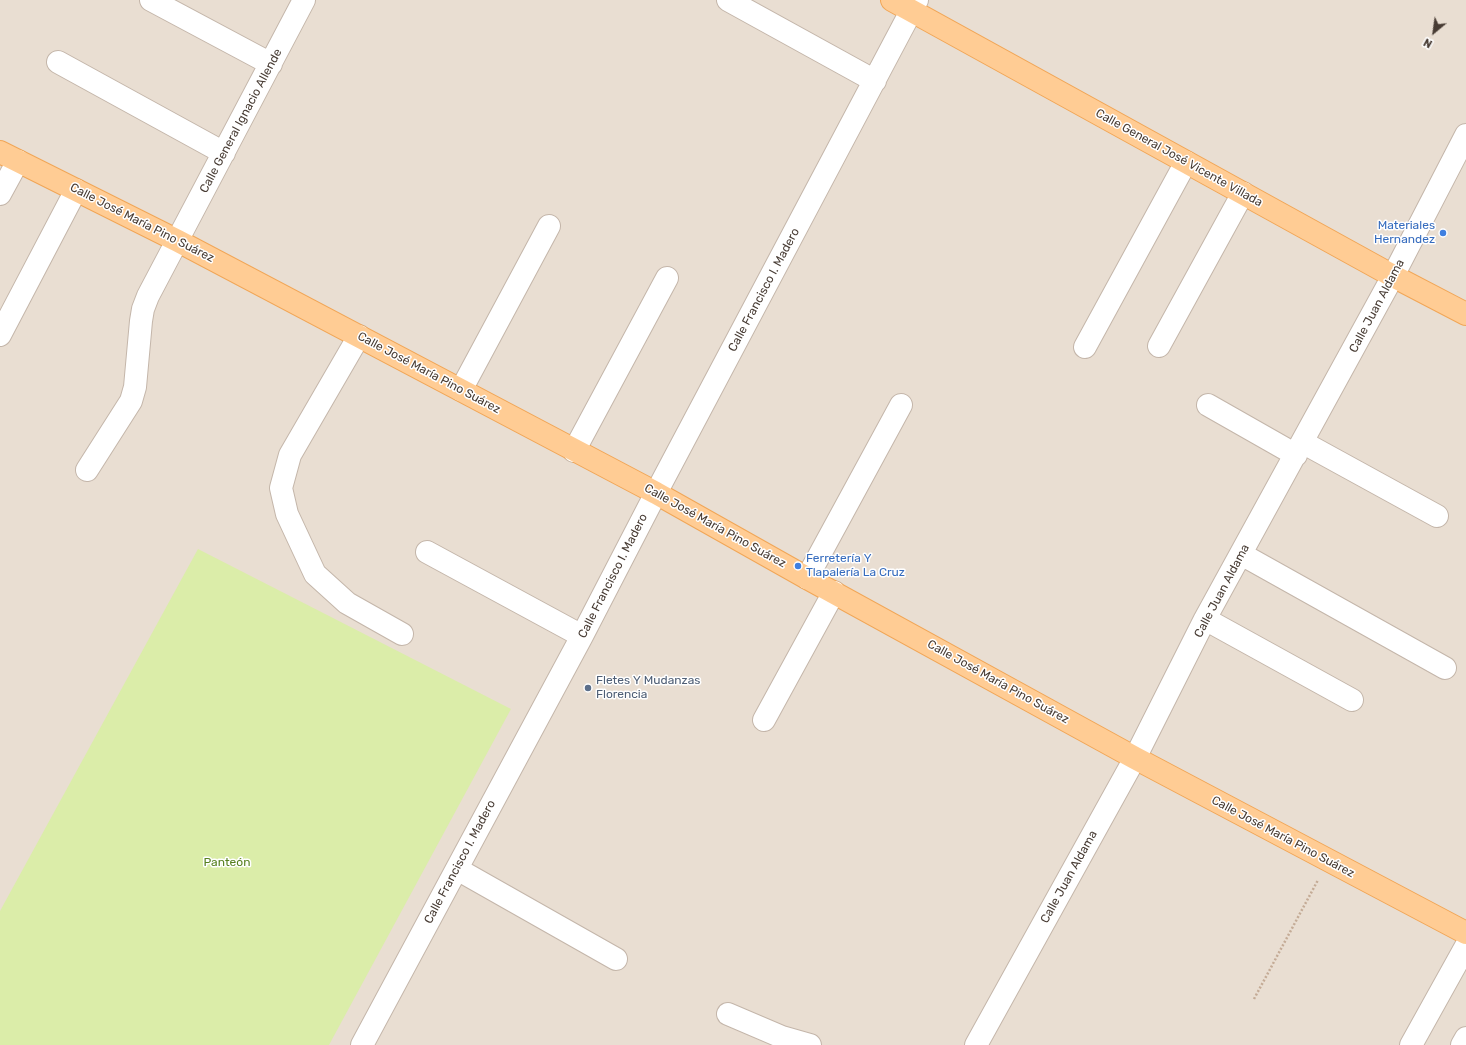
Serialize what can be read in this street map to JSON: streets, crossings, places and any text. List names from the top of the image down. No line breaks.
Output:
{"streets":{"main road":["Calle General José Vicente Villada","Calle José María Pino Suárez"],"street":["Calle General Ignacio Allende","Calle Francisco I. Madero","Calle Juan Aldama"]},"crossings":[["Calle General Ignacio Allende","Calle José María Pino Suárez"],["Calle General José Vicente Villada","Calle Francisco I. Madero"],["Calle General José Vicente Villada","Calle Juan Aldama"],["Calle José María Pino Suárez","Calle Francisco I. Madero"],["Calle José María Pino Suárez","Calle Juan Aldama"]],"parks":["Panteón"],"places":["Materiales Hernandez","Ferretería Y Tlapalería La Cruz","Fletes Y Mudanzas Florencia"],"north":"bottom left"}
